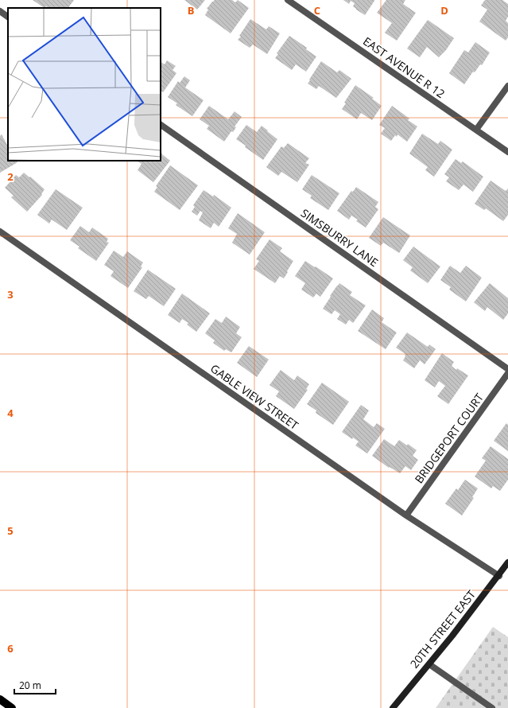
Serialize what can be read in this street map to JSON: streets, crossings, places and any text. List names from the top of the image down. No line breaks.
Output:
{"streets":{"street":["EAST AVENUE R 12","SIMSBURRY LANE","GABLE VIEW STREET","BRIDGEPORT COURT","20TH STREET EAST"]},"crossings":[["GABLE VIEW STREET","BRIDGEPORT COURT"],["GABLE VIEW STREET","20TH STREET EAST"]],"scale_bar":"20 m","grid":{"columns":["B","C","D"],"rows":["2","3","4","5","6"]}}
